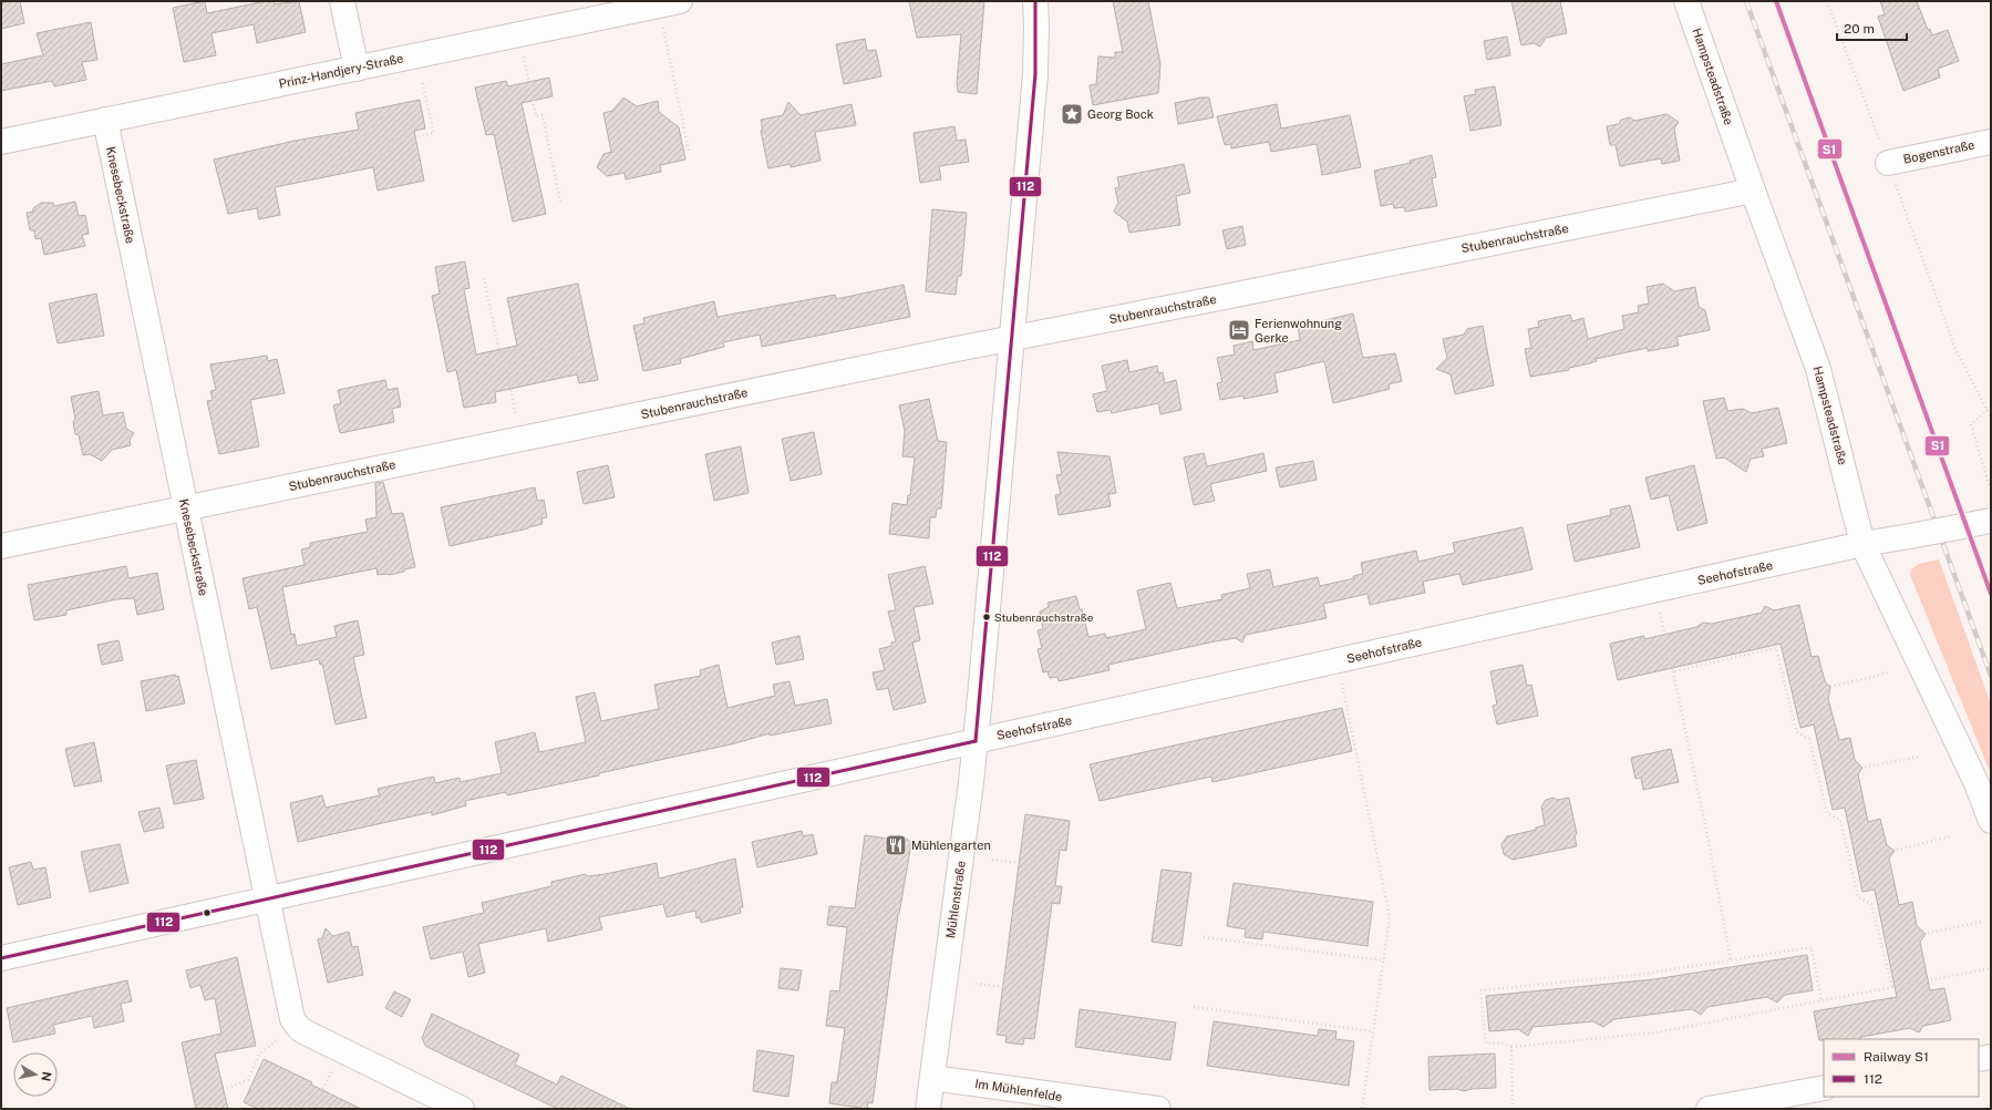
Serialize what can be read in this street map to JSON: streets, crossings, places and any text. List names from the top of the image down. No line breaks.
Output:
{"streets":{"street":["Prinz-Handjery-Straße","Hampsteadstraße","Bogenstraße","Knesebeckstraße","Stubenrauchstraße","Seehofstraße","Mühlenstraße","Im Mühlenfelde"]},"crossings":[["Prinz-Handjery-Straße","Knesebeckstraße"],["Hampsteadstraße","Stubenrauchstraße"],["Hampsteadstraße","Seehofstraße"],["Knesebeckstraße","Stubenrauchstraße"],["Knesebeckstraße","Seehofstraße"],["Stubenrauchstraße","Mühlenstraße"],["Seehofstraße","Mühlenstraße"],["Mühlenstraße","Im Mühlenfelde"]],"places":{"place":["Georg Bock"],"hotel":["Ferienwohnung Gerke"],"other":["Stubenrauchstraße"],"restaurant":["Mühlengarten"]},"lines":["rail line S1","transit line 112"],"legend":["Railway S1","112"],"scale_bar":"20 m","north":"right"}
